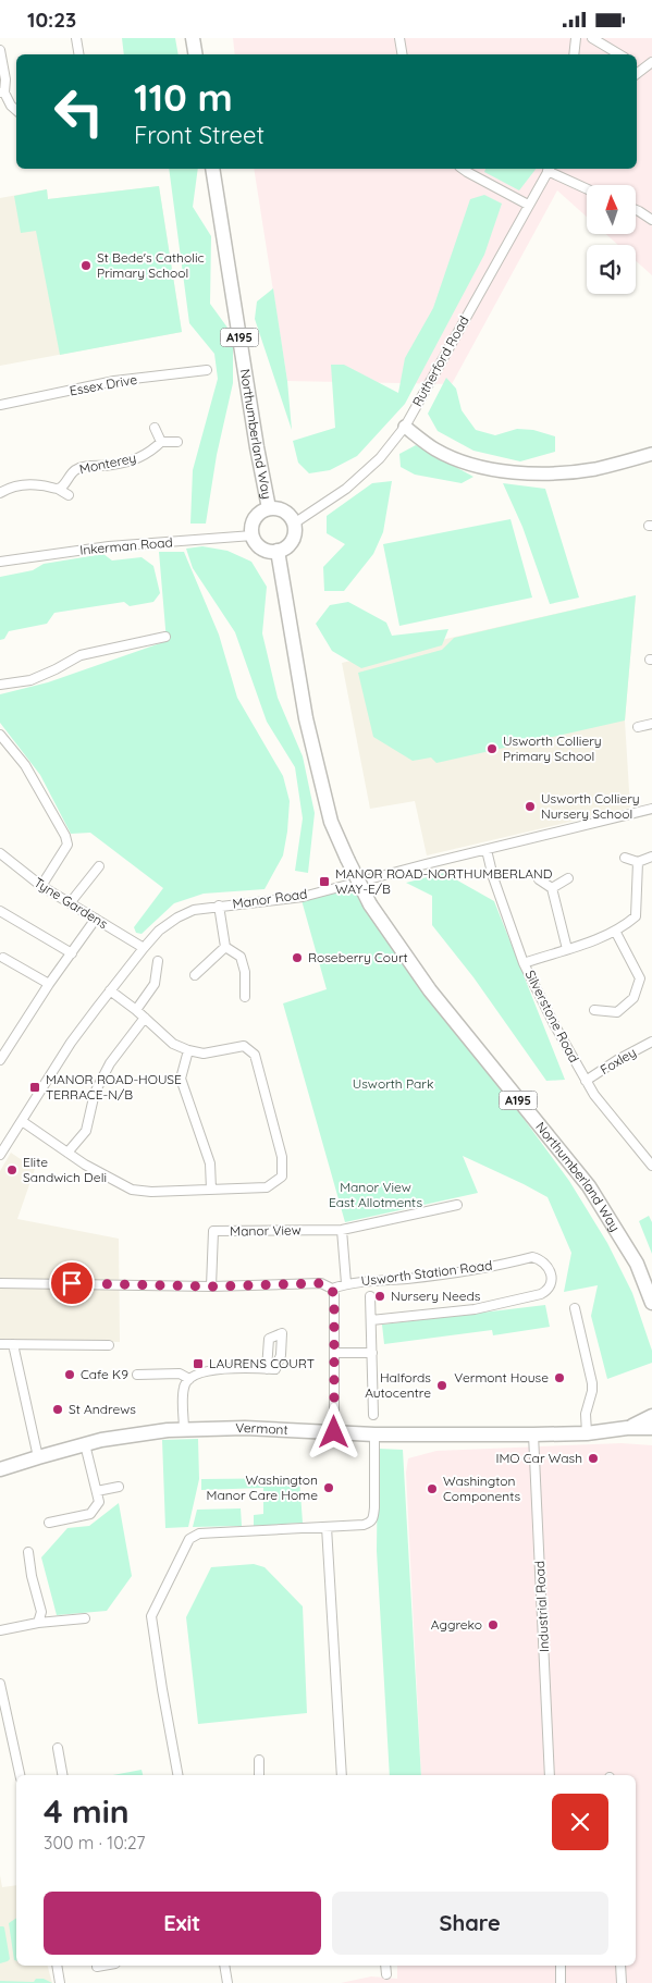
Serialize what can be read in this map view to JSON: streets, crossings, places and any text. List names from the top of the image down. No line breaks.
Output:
{"streets":{"main road":["A195","Northumberland Way","Vermont"],"street":["Rutherford Road","Essex Drive","Monterey","Inkerman Road","Manor Road","Tyne Gardens","Silverstone Road","Foxley","Manor View","Usworth Station Road","Industrial Road"]},"crossings":[["Rutherford Road","Northumberland Way"],["Rutherford Road","Inkerman Road"],["Northumberland Way","Inkerman Road"],["Manor Road","Tyne Gardens"],["Manor Road","Silverstone Road"],["Silverstone Road","Foxley"],["Vermont","Industrial Road"]],"parks":["Usworth Park","Manor View East Allotments"],"places":{"other":["St Bede's Catholic Primary School","Usworth Colliery Primary School","Usworth Colliery Nursery School","Roseberry Court","Elite Sandwich Deli","Nursery Needs","Cafe K9","Vermont House","Halfords Autocentre","St Andrews","IMO Car Wash","Washington Manor Care Home","Washington Components","Aggreko"],"transit":["MANOR ROAD-NORTHUMBERLAND WAY-E/B","MANOR ROAD-HOUSE TERRACE-N/B","LAURENS COURT"]},"north":"top","page":{"status":"10:23","turn":["110 m","Front Street"],"heading":["4 min","300 m · 10:27"],"buttons":["Exit","Share"]}}
